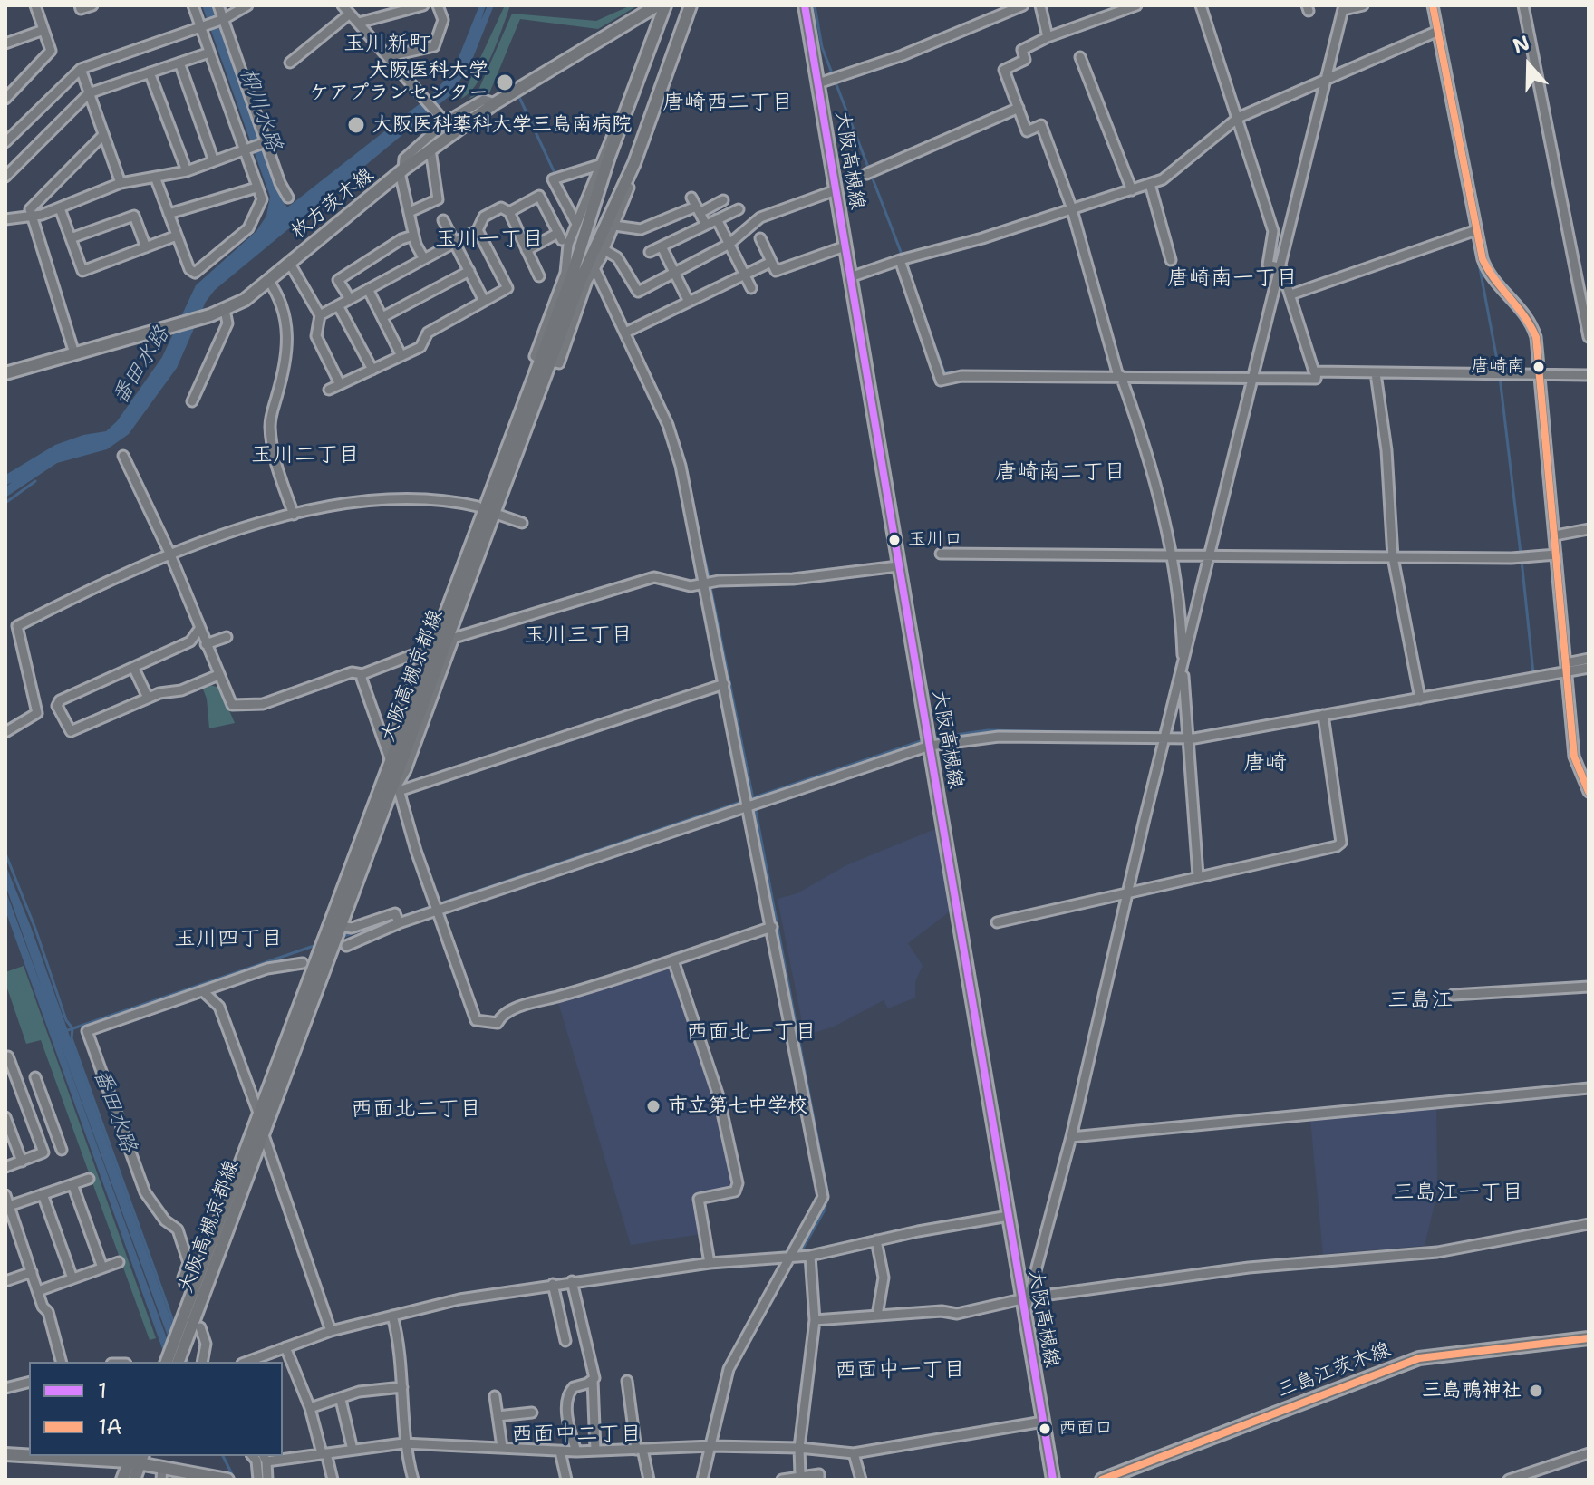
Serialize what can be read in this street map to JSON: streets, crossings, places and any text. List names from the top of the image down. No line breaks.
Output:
{"streets":{"main road":["大阪高槻線","枚方茨木線","大阪高槻京都線","三島江茨木線"]},"districts":["玉川新町","唐崎西二丁目","玉川一丁目","唐崎南一丁目","玉川二丁目","唐崎南二丁目","玉川三丁目","唐崎","玉川四丁目","三島江","西面北一丁目","西面北二丁目","三島江一丁目","西面中一丁目","西面中二丁目"],"water":["柳川水路","番田水路"],"places":["大阪医科大学 ケアプランセンター","大阪医科薬科大学三島南病院","唐崎南","玉川口","市立第七中学校","三島鴨神社","西面口"],"lines":["transit line 1","transit line 1A"],"legend":["1","1A"],"north":"top"}
